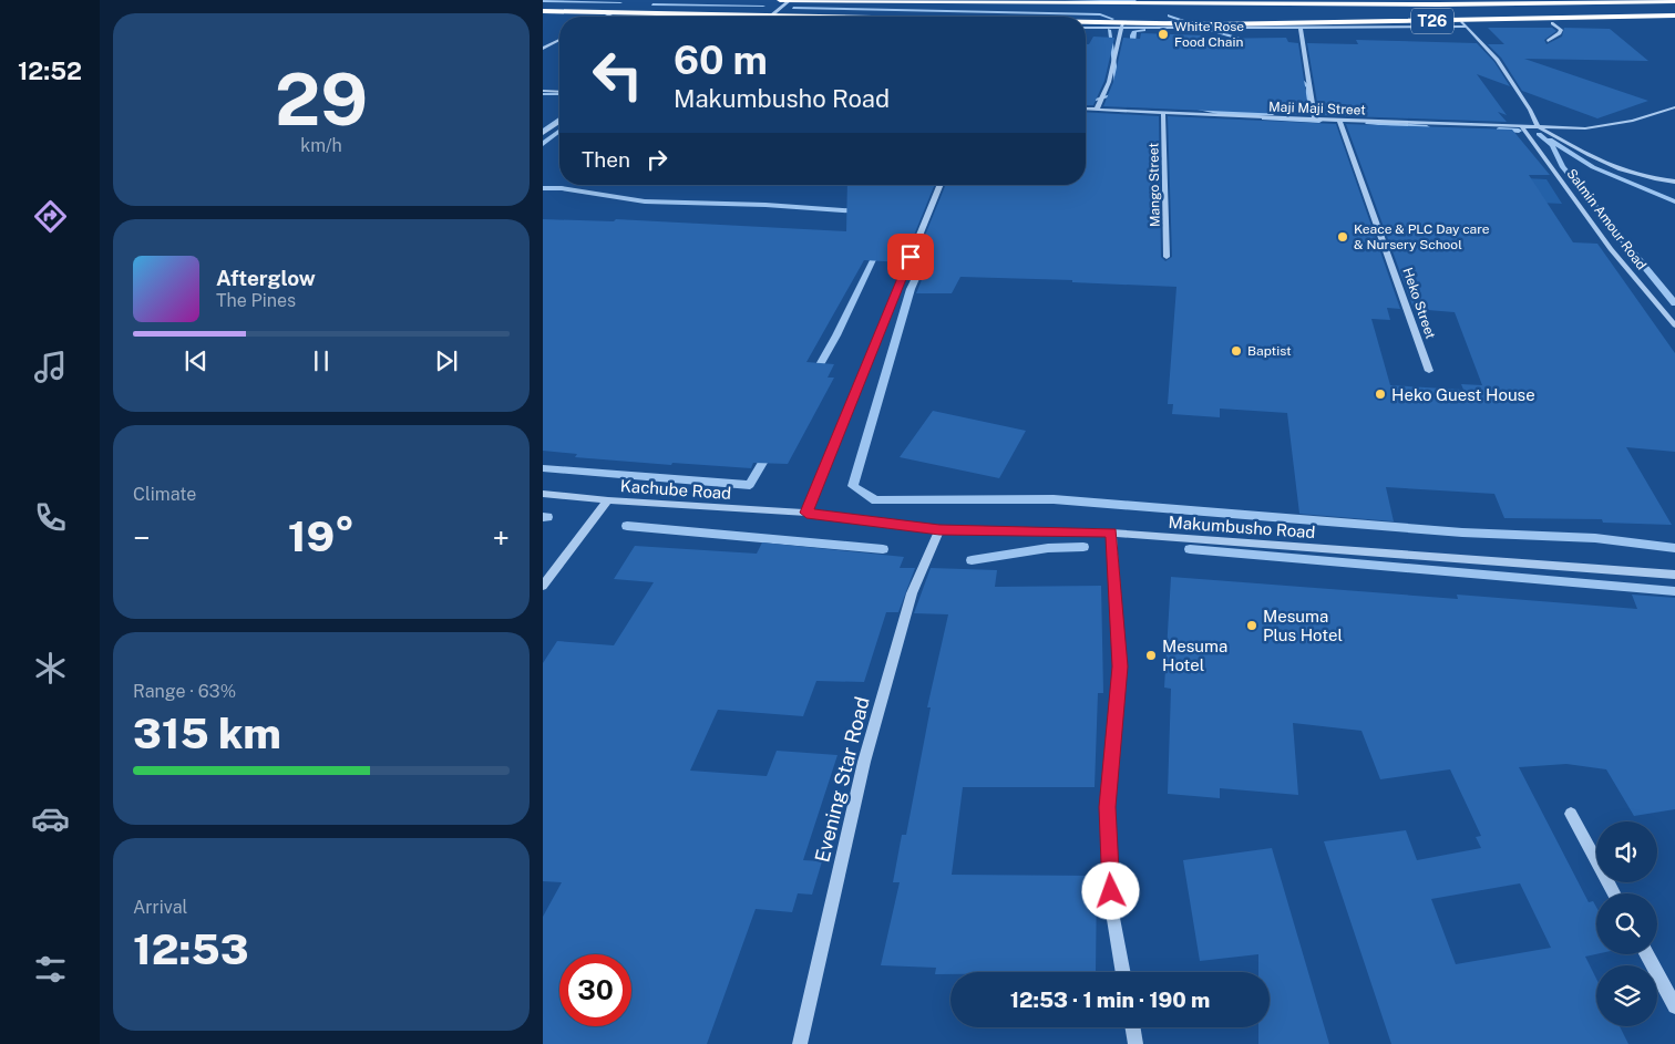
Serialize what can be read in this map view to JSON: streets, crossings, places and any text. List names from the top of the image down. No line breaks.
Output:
{"streets":{"highway":["T26"],"street":["Maji Maji Street","Mango Street","Salmin Amour Road","Heko Street","Kachube Road","Makumbusho Road","Evening Star Road"]},"crossings":[["Maji Maji Street","Mango Street"],["Maji Maji Street","Salmin Amour Road"],["Maji Maji Street","Heko Street"],["Kachube Road","Makumbusho Road"],["Makumbusho Road","Evening Star Road"]],"places":["White Rose Food Chain","Keace & PLC Day care & Nursery School","Baptist","Heko Guest House","Mesuma Plus Hotel","Mesuma Hotel"],"page":{"tabs":"12:52","tile":[["29","km/h"],"Climate",["Range · 63%","315 km"],["Arrival","12:53"]],"turn":["60 m","Makumbusho Road"],"then":"Then","song":["Afterglow","The Pines"],"heat":["−","19°","+"],"limit":"30","trip":"12:53 · 1 min · 190 m"}}
